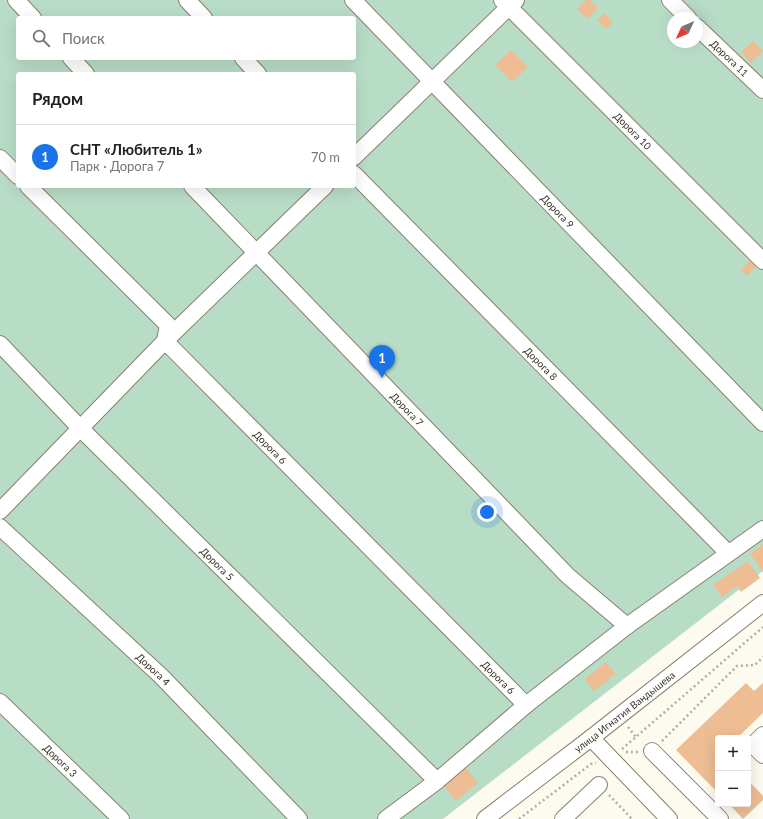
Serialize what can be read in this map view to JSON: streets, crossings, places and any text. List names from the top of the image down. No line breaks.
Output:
{"streets":{"street":["Дорога 11","Дорога 10","Дорога 9","Дорога 8","Дорога 7","Дорога 6","Дорога 5","Дорога 4","улица Игнатия Вандышева","Дорога 3"]},"north":"bottom left","page":{"search":"Поиск","heading":"Рядом","list":[{"mark":"1","name":"СНТ «Любитель 1»","note":"Парк · Дорога 7","value":"70 m"}],"pins":"1","map_buttons":["+","−"]}}
